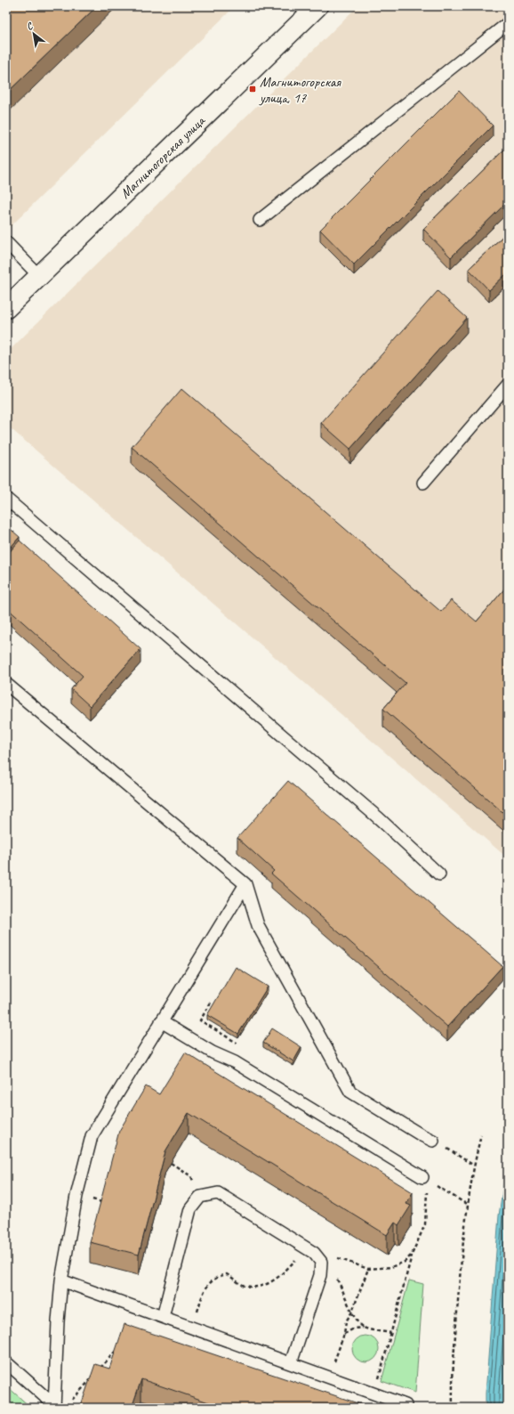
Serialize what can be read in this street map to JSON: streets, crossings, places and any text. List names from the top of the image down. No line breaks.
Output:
{"streets":{"street":["Магнитогорская улица"]},"places":{"transit":["Магнитогорская улица, 17"]},"north":"top left"}
